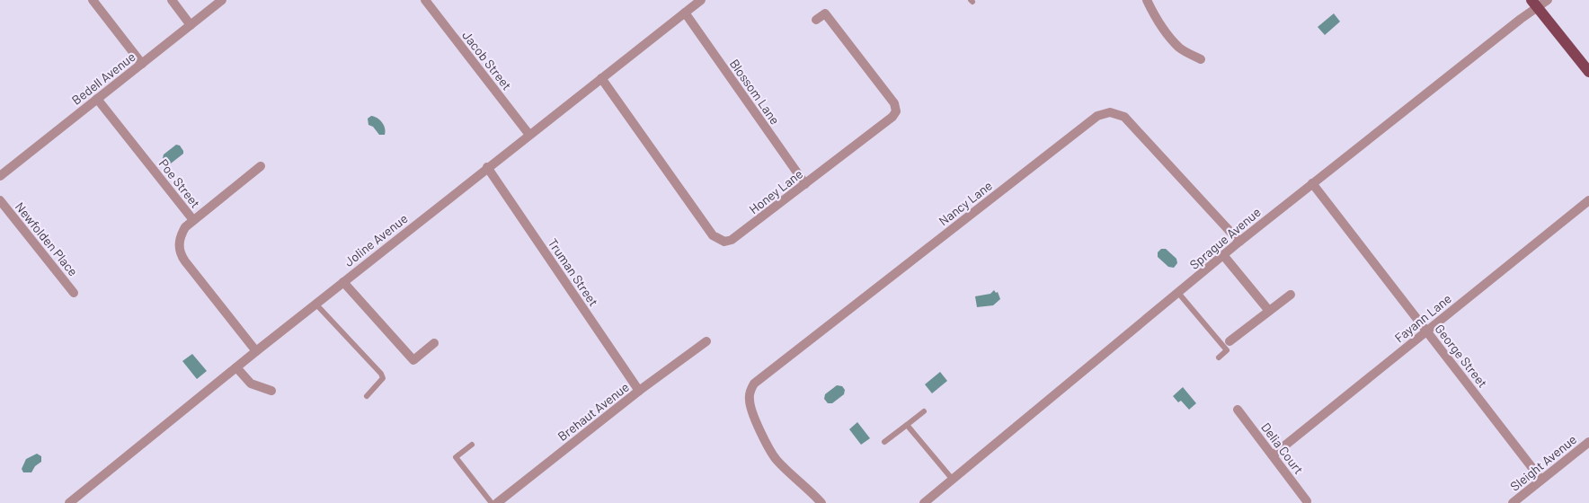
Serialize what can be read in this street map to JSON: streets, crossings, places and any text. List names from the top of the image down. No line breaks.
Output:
{"streets":{"street":["Jacob Street","Bedell Avenue","Blossom Lane","Poe Street","Honey Lane","Nancy Lane","Sprague Avenue","Newfolden Place","Joline Avenue","Truman Street","Fayann Lane","George Street","Brehaut Avenue","Delia Court","Sleight Avenue"]},"crossings":[["Jacob Street","Joline Avenue"],["Bedell Avenue","Poe Street"],["Blossom Lane","Honey Lane"],["Blossom Lane","Joline Avenue"],["Poe Street","Joline Avenue"],["Honey Lane","Joline Avenue"],["Nancy Lane","Sprague Avenue"],["Sprague Avenue","George Street"],["Joline Avenue","Truman Street"],["Truman Street","Brehaut Avenue"],["Fayann Lane","George Street"],["Fayann Lane","Delia Court"],["George Street","Sleight Avenue"]]}
